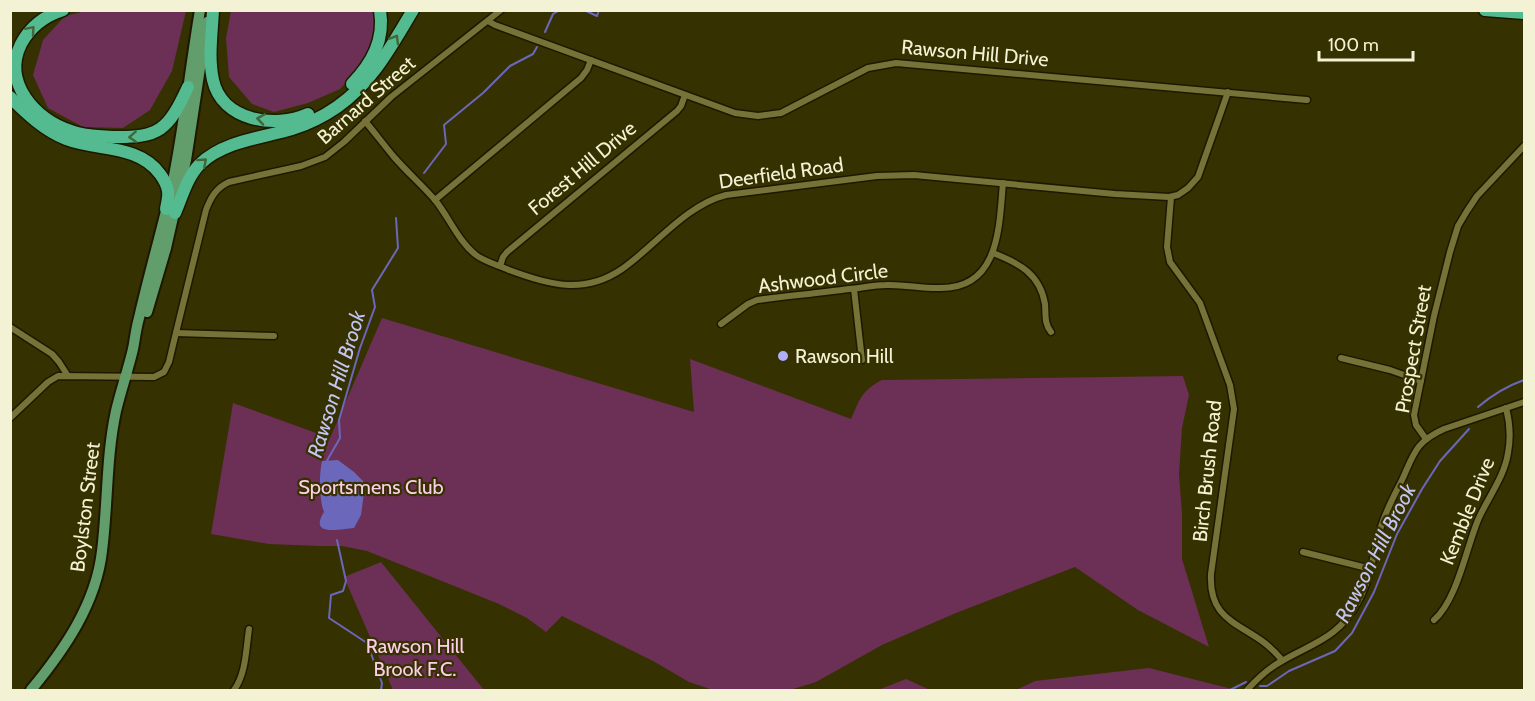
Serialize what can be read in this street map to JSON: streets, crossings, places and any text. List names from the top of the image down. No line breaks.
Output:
{"streets":{"main road":["Boylston Street"],"street":["Rawson Hill Drive","Barnard Street","Forest Hill Drive","Deerfield Road","Ashwood Circle","Prospect Street","Birch Brush Road","Kemble Drive"]},"crossings":[["Rawson Hill Drive","Barnard Street"],["Rawson Hill Drive","Forest Hill Drive"],["Barnard Street","Deerfield Road"],["Barnard Street","Boylston Street"],["Forest Hill Drive","Deerfield Road"],["Deerfield Road","Ashwood Circle"],["Deerfield Road","Birch Brush Road"],["Prospect Street","Birch Brush Road"]],"water":["Rawson Hill Brook"],"parks":["Sportsmens Club","Rawson Hill Brook F.C."],"places":["Rawson Hill"],"scale_bar":"100 m"}
